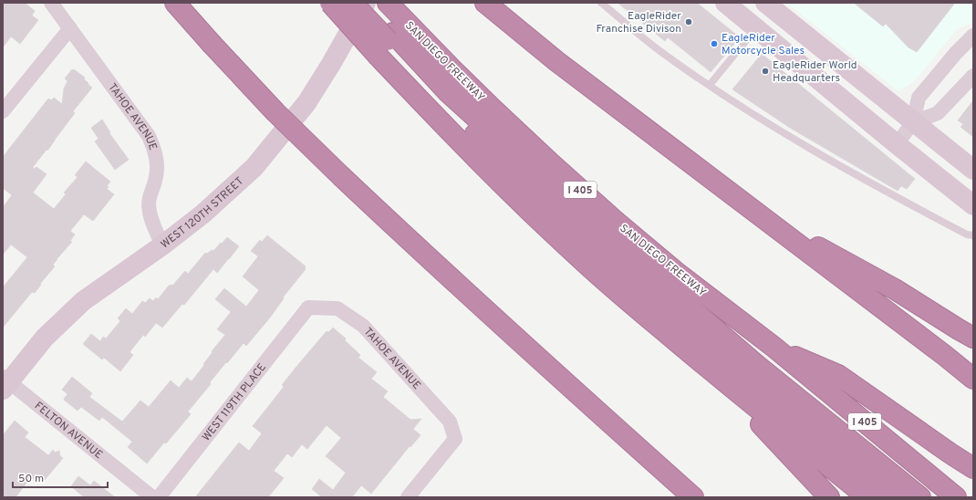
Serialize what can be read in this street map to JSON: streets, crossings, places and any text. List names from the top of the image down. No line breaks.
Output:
{"streets":{"highway":["SAN DIEGO FREEWAY","I 405"],"main road":["WEST 120TH STREET"],"street":["TAHOE AVENUE","WEST 119TH PLACE","FELTON AVENUE"]},"crossings":[["TAHOE AVENUE","WEST 120TH STREET"],["TAHOE AVENUE","WEST 119TH PLACE"],["WEST 120TH STREET","FELTON AVENUE"]],"places":["EagleRider Franchise Divison","EagleRider Motorcycle Sales","EagleRider World Headquarters"],"scale_bar":"50 m"}
